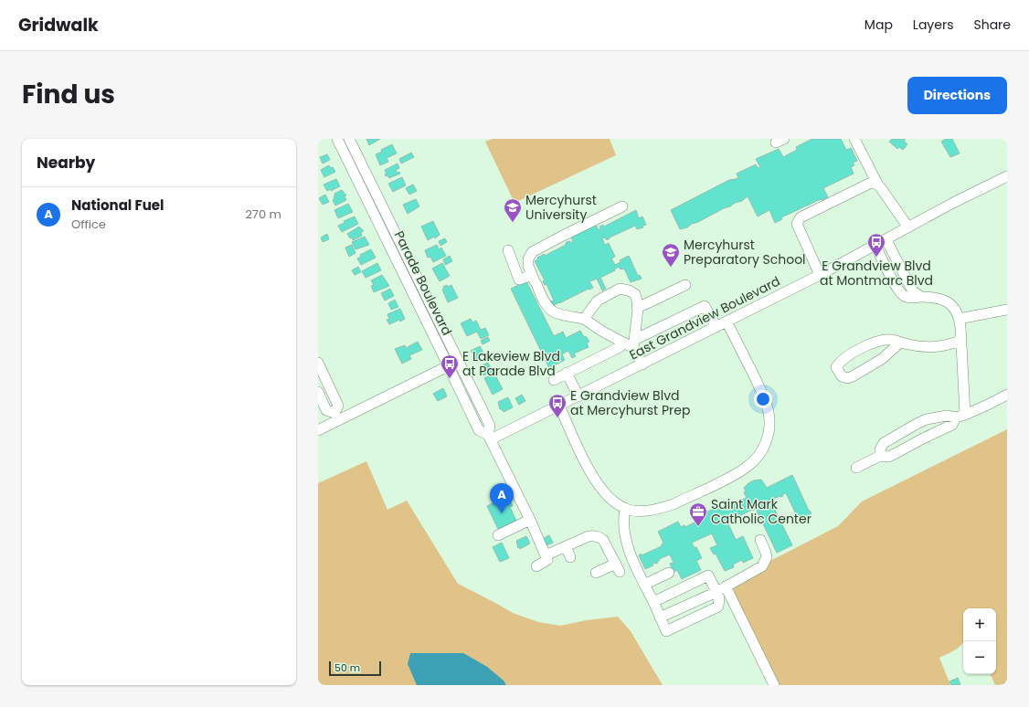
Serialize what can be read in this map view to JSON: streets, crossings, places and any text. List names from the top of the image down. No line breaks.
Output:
{"streets":{"street":["Parade Boulevard","East Grandview Boulevard"]},"crossings":[["Parade Boulevard","East Grandview Boulevard"]],"places":{"school or university":["Mercyhurst University","Mercyhurst Preparatory School"],"bus stop":["E Grandview Blvd at Montmarc Blvd","E Lakeview Blvd at Parade Blvd","E Grandview Blvd at Mercyhurst Prep"],"office":["Saint Mark Catholic Center"]},"scale_bar":"50 m","page":{"header":"Gridwalk","nav":["Map","Layers","Share"],"title":"Find us","buttons":"Directions","heading":"Nearby","list":[{"mark":"A","name":"National Fuel","note":"Office","value":"270 m"}],"pins":"A","map_buttons":["+","−"],"scale":"50 m"}}
